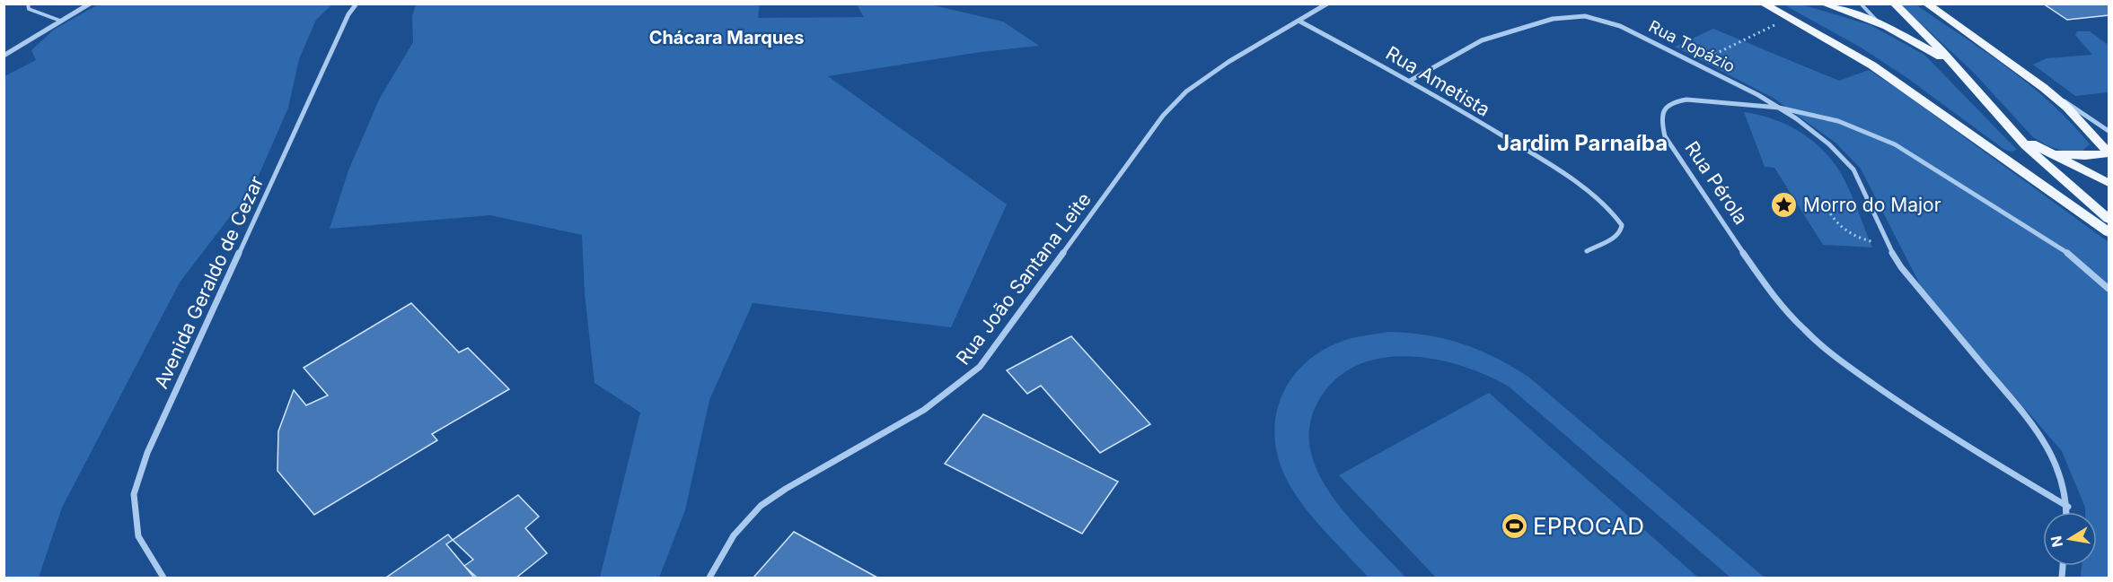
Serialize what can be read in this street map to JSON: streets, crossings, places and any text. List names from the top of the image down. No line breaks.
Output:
{"streets":{"street":["Rua Topázio","Rua Ametista","Rua Pérola","Rua João Santana Leite","Avenida Geraldo de Cezar"]},"crossings":[["Rua Topázio","Rua Ametista"],["Rua Topázio","Rua Pérola"],["Rua Ametista","Rua João Santana Leite"]],"districts":["Chácara Marques","Jardim Parnaíba"],"places":{"place":["Morro do Major"],"sports":["EPROCAD"]},"north":"left"}
